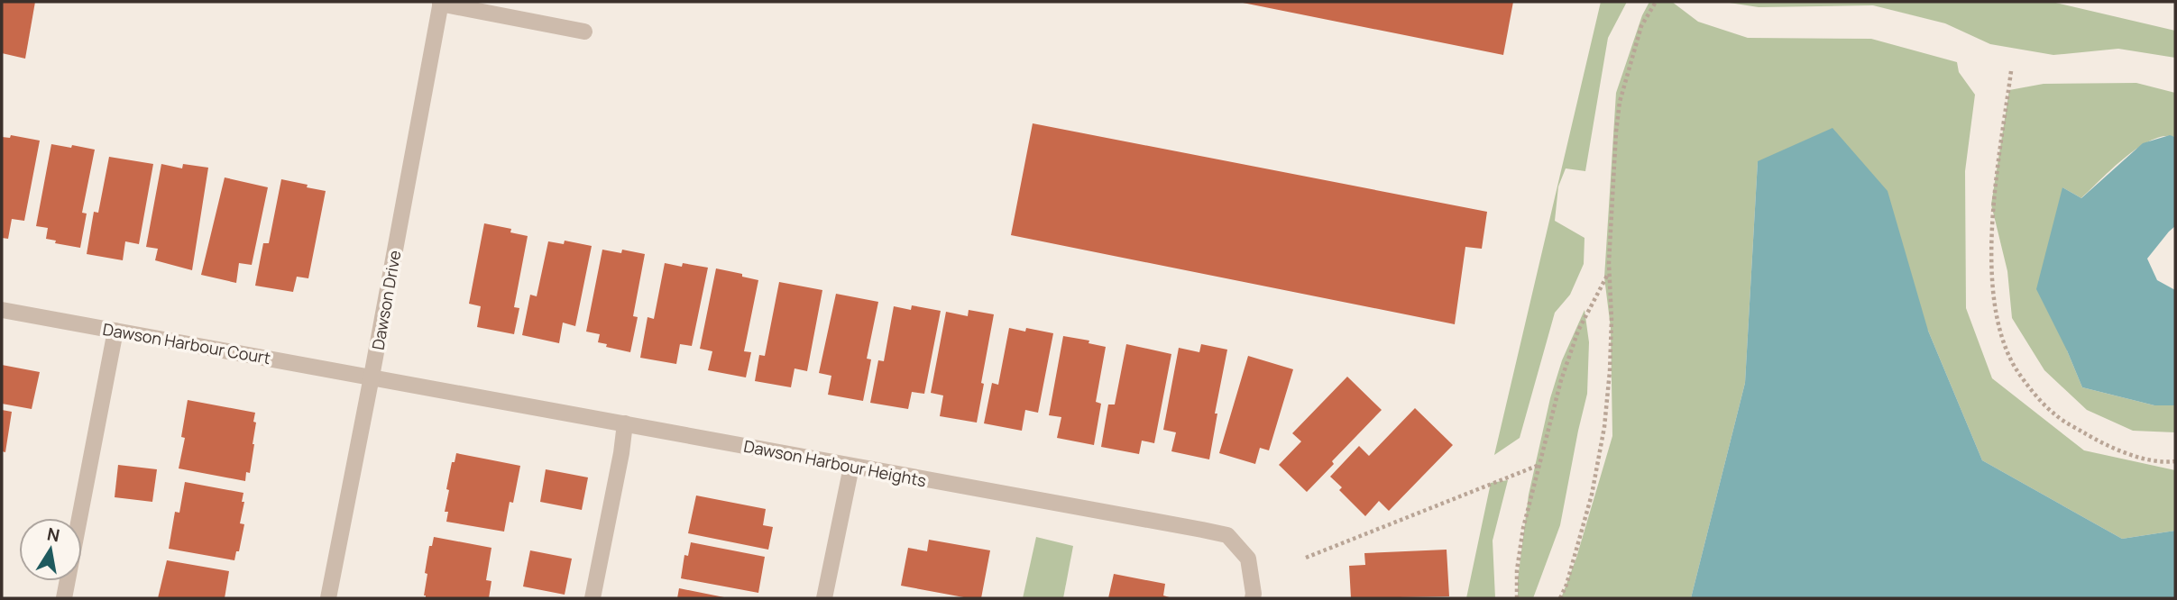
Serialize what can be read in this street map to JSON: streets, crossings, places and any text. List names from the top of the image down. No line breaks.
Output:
{"streets":{"street":["Dawson Drive","Dawson Harbour Court","Dawson Harbour Heights"]},"crossings":[["Dawson Drive","Dawson Harbour Court"],["Dawson Drive","Dawson Harbour Heights"],["Dawson Harbour Court","Dawson Harbour Heights"]],"north":"top"}
